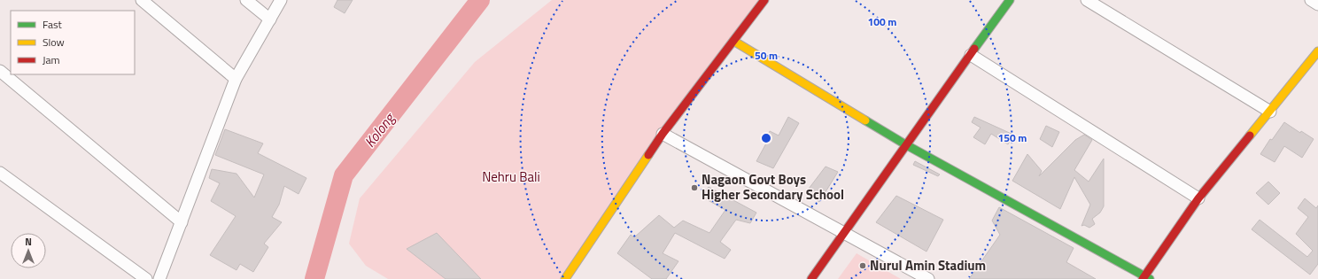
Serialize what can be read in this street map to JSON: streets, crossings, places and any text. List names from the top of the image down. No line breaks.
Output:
{"water":["Kolong"],"parks":["Nehru Bali"],"places":["Nagaon Govt Boys Higher Secondary School","Nurul Amin Stadium"],"legend":["Fast","Slow","Jam"],"north":"top","rings":["100 m","50 m","150 m"]}
